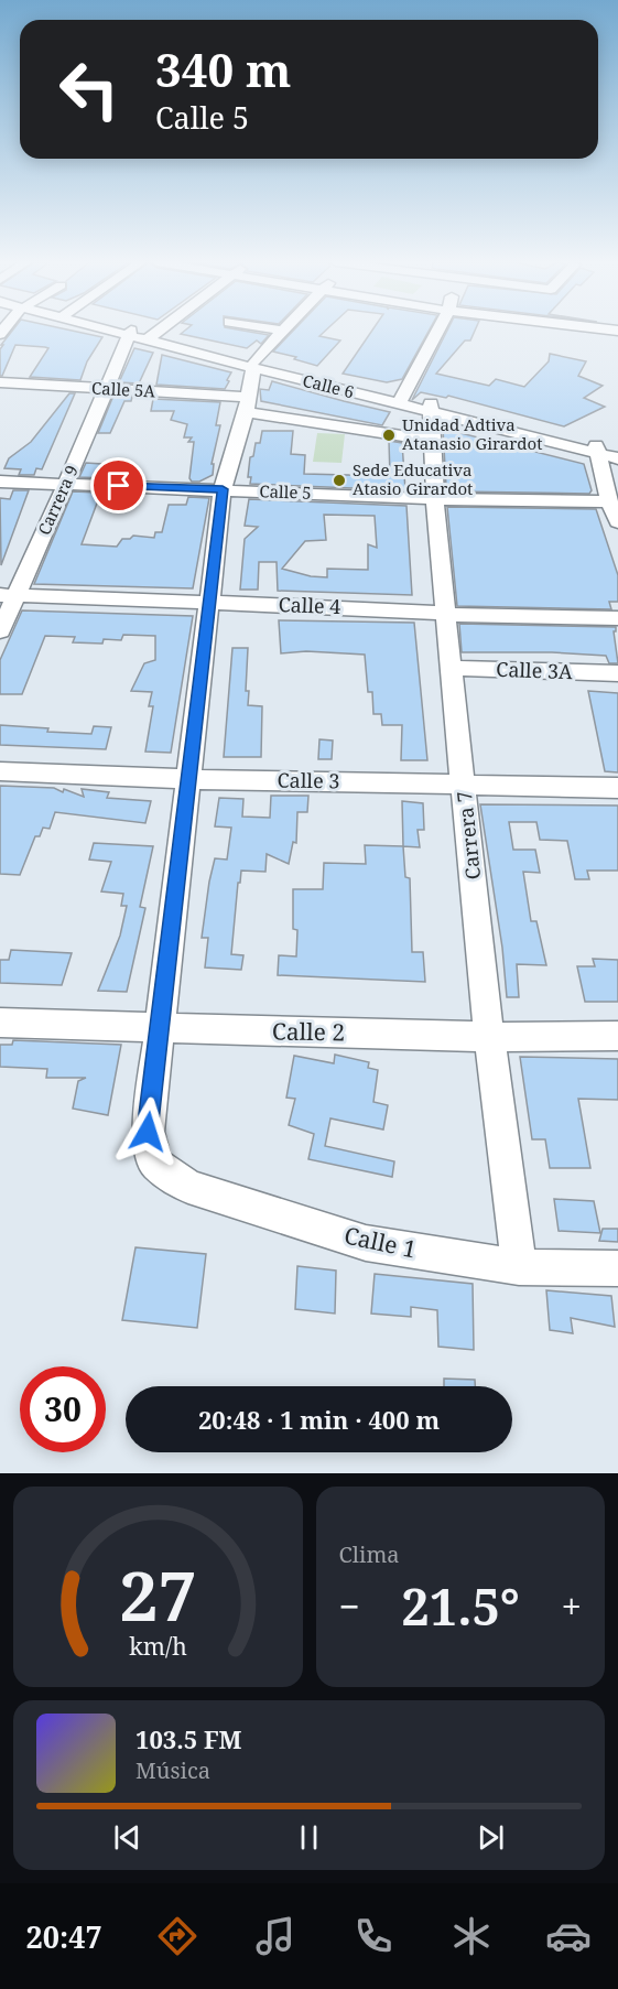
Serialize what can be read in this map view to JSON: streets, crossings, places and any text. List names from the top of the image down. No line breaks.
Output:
{"streets":{"street":["Calle 6","Calle 5A","Calle 5","Carrera 9","Calle 3A","Calle 3","Carrera 7","Calle 2","Calle 1"]},"crossings":[["Calle 6","Carrera 9"],["Calle 6","Carrera 7"],["Calle 5A","Carrera 9"],["Calle 5A","Carrera 7"],["Calle 5","Carrera 9"],["Calle 5","Carrera 7"],["Calle 3A","Carrera 7"],["Calle 3","Carrera 7"],["Carrera 7","Calle 2"],["Carrera 7","Calle 1"],["Calle 2","Calle 1"]],"places":["Unidad Adtiva Atanasio Girardot","Sede Educativa Atasio Girardot"],"page":{"turn":["340 m","Calle 5"],"limit":"30","trip":"20:48 · 1 min · 400 m","tile":"Clima","heat":["−","21.5°","+"],"song":["103.5 FM","Música"],"tabs":"20:47","gauge":["27","km/h"]}}
